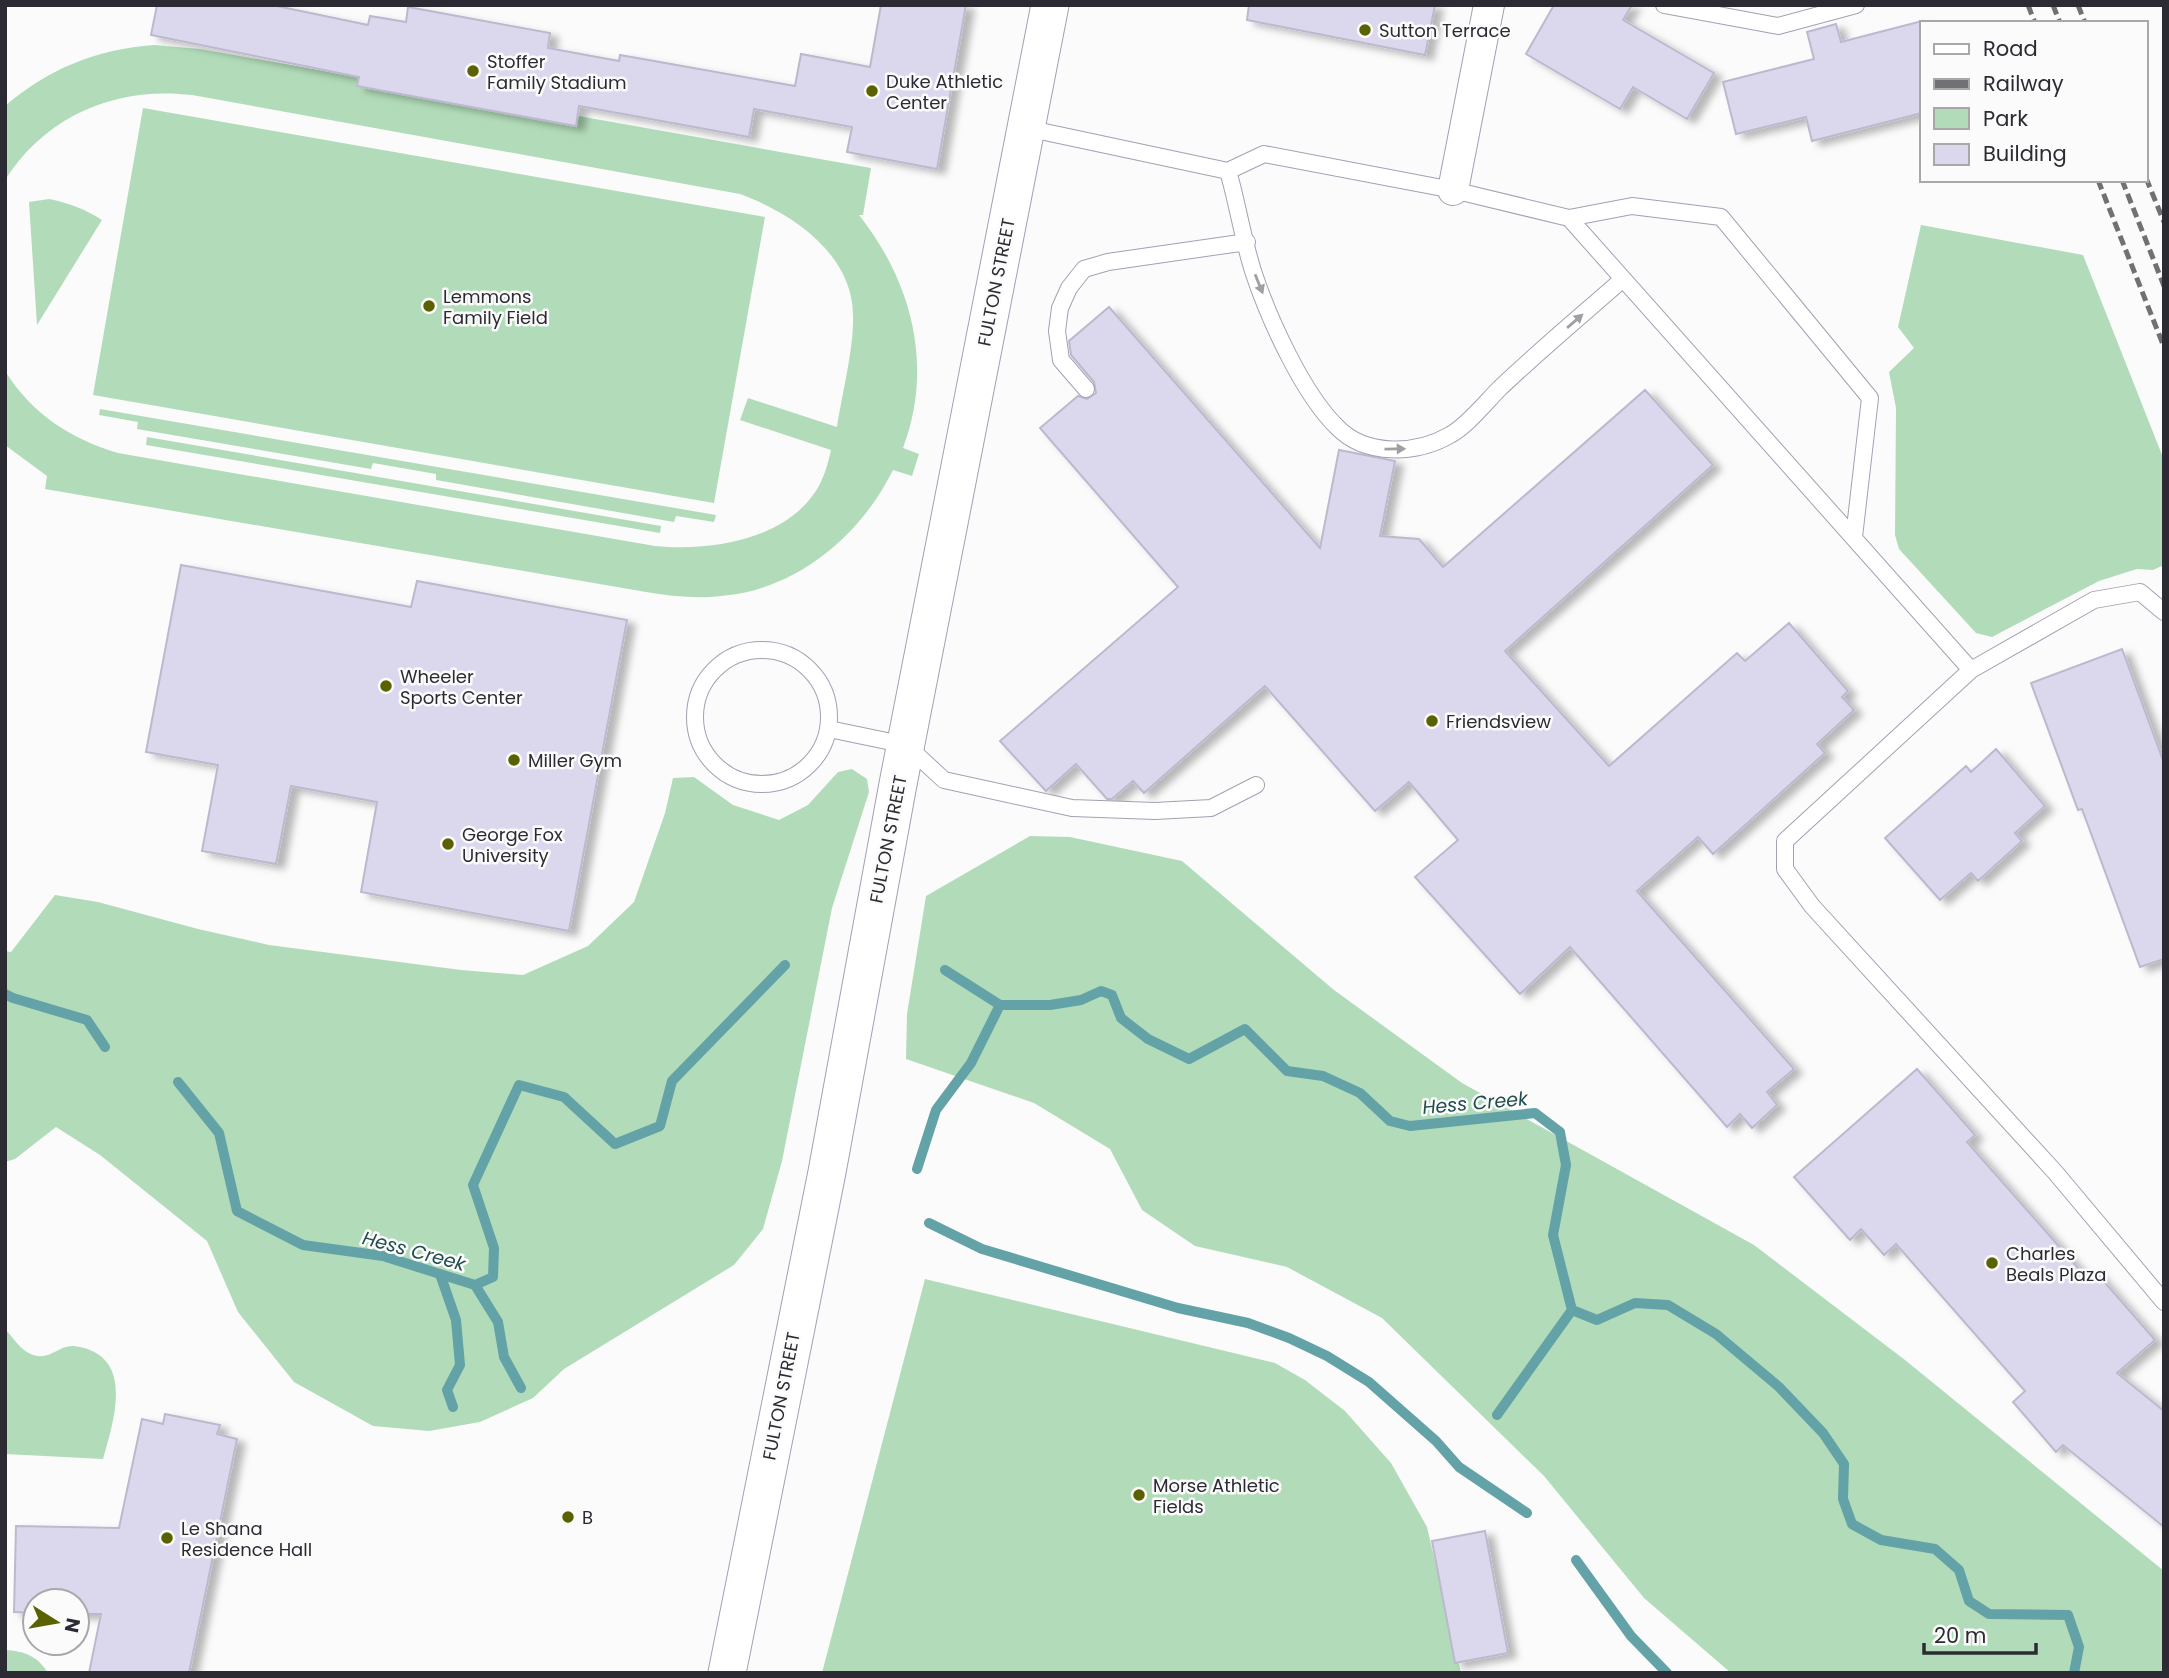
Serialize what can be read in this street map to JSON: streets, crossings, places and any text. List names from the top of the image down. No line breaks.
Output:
{"streets":{"street":["FULTON STREET"]},"water":["Hess Creek"],"places":["Sutton Terrace","Stoffer Family Stadium","Duke Athletic Center","Lemmons Family Field","Wheeler Sports Center","Friendsview","Miller Gym","George Fox University","Charles Beals Plaza","Morse Athletic Fields","B","Le Shana Residence Hall"],"legend":["Road","Railway","Park","Building"],"scale_bar":"20 m","north":"right"}
